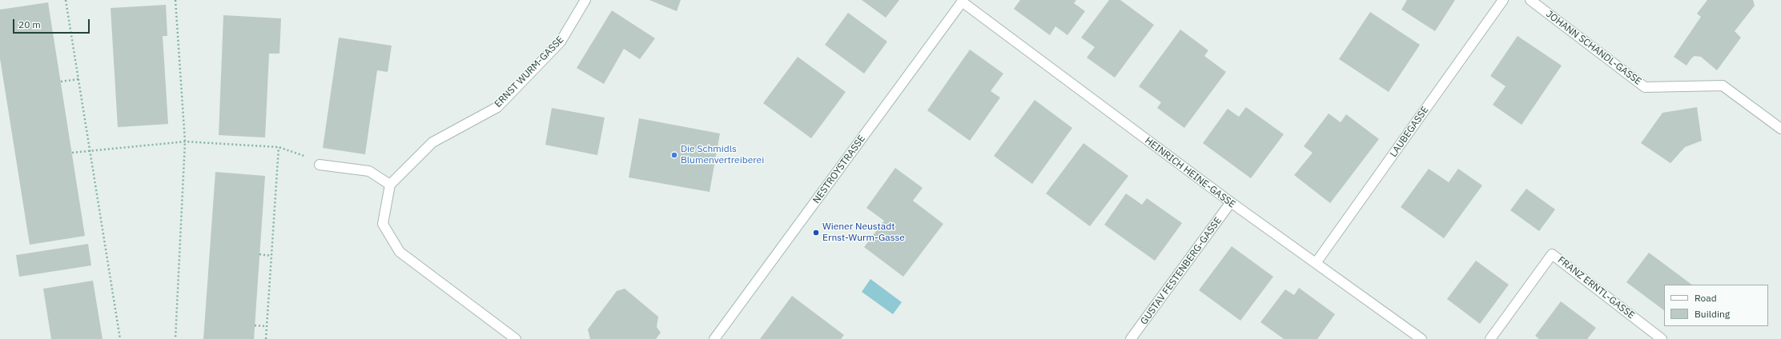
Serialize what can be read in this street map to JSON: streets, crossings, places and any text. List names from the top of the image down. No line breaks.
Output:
{"streets":{"street":["JOHANN SCHANDL-GASSE","ERNST WURM-GASSE","LAUBEGASSE","NESTROYSTRASSE","HEINRICH HEINE-GASSE","GUSTAV FESTENBERG-GASSE","FRANZ ERNTL-GASSE"]},"crossings":[["LAUBEGASSE","HEINRICH HEINE-GASSE"],["NESTROYSTRASSE","HEINRICH HEINE-GASSE"],["HEINRICH HEINE-GASSE","GUSTAV FESTENBERG-GASSE"]],"places":["Die Schmidls Blumenvertreiberei","Wiener Neustadt Ernst-Wurm-Gasse"],"legend":["Road","Building"],"scale_bar":"20 m"}
